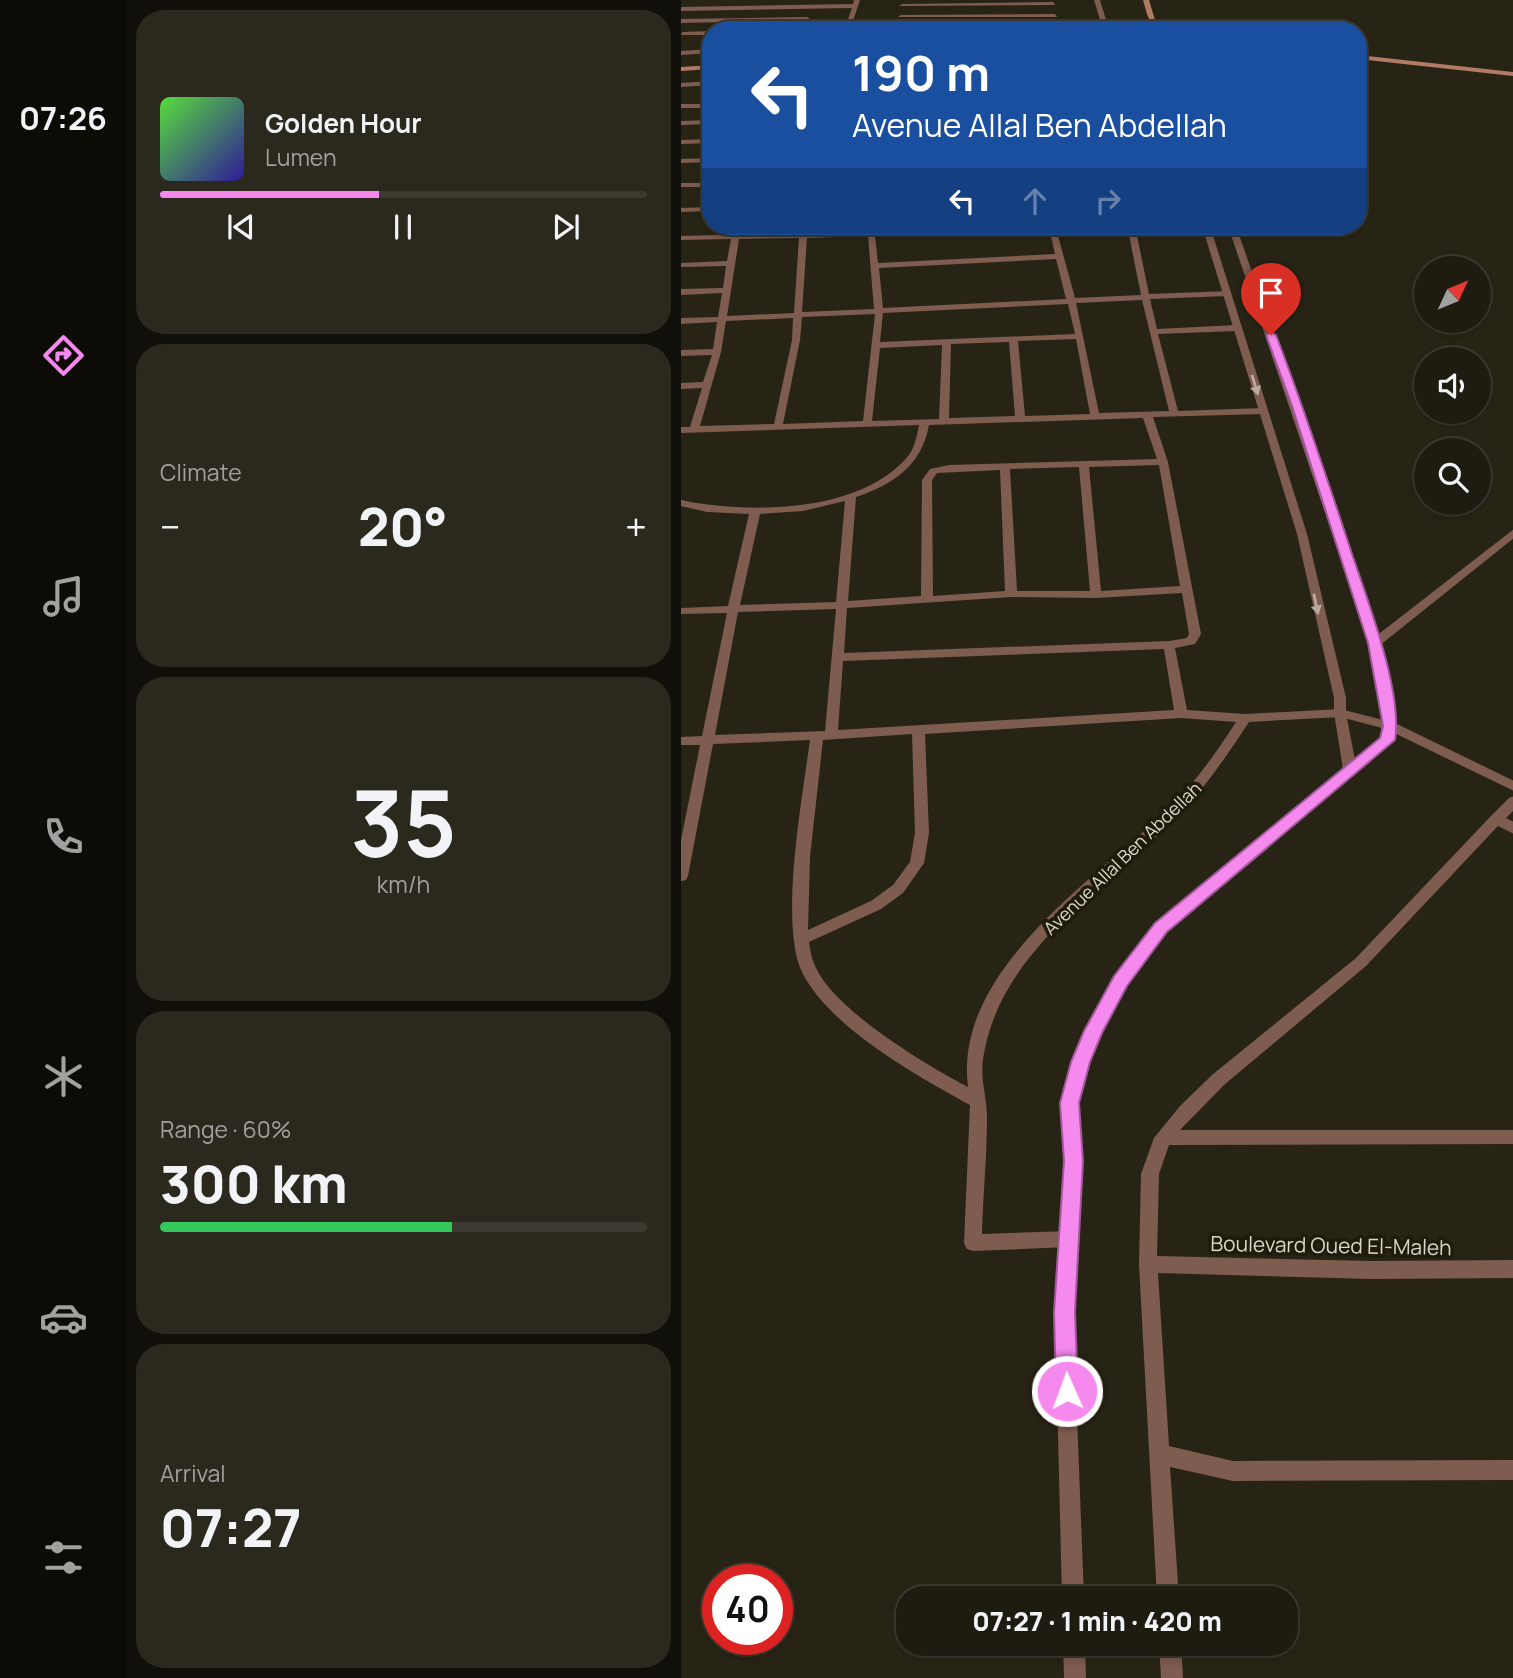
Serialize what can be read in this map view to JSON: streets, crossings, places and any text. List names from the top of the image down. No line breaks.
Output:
{"streets":{"street":["Avenue Allal Ben Abdellah","Boulevard Oued El-Maleh"]},"north":"top right","page":{"tabs":"07:26","turn":["190 m","Avenue Allal Ben Abdellah"],"song":["Golden Hour","Lumen"],"tile":["Climate",["35","km/h"],["Range · 60%","300 km"],["Arrival","07:27"]],"heat":["−","20°","+"],"limit":"40","trip":"07:27 · 1 min · 420 m"}}
